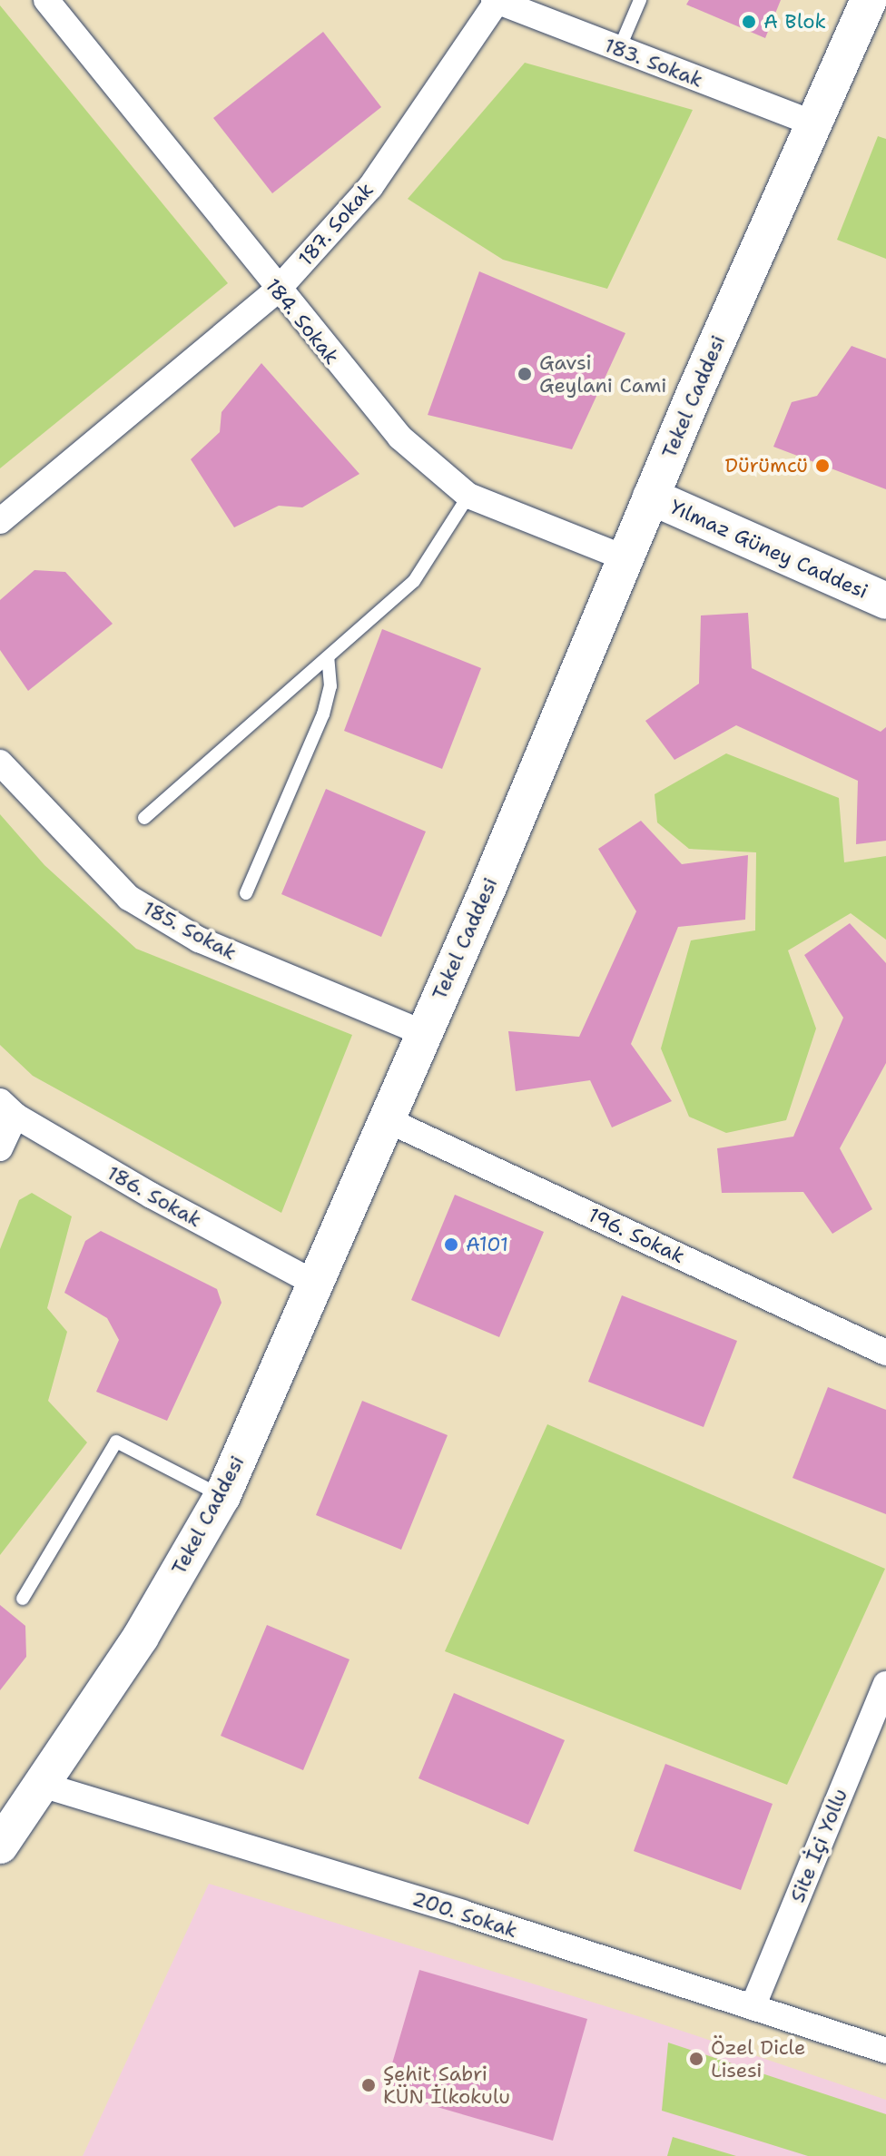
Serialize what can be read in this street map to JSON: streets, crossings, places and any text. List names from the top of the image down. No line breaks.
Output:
{"streets":{"street":["183. Sokak","187. Sokak","184. Sokak","Tekel Caddesi","Yılmaz Güney Caddesi","185. Sokak","186. Sokak","196. Sokak","Site İçi Yollu","200. Sokak"]},"crossings":[["183. Sokak","187. Sokak"],["183. Sokak","Tekel Caddesi"],["187. Sokak","184. Sokak"],["184. Sokak","Tekel Caddesi"],["Tekel Caddesi","Yılmaz Güney Caddesi"],["Tekel Caddesi","185. Sokak"],["Tekel Caddesi","186. Sokak"],["Tekel Caddesi","196. Sokak"],["Tekel Caddesi","200. Sokak"],["Site İçi Yollu","200. Sokak"]],"places":["A Blok","Gavsi Geylani Cami","Dürümcü","A101","Özel Dicle Lisesi","Şehit Sabri KÜN İlkokulu"]}
